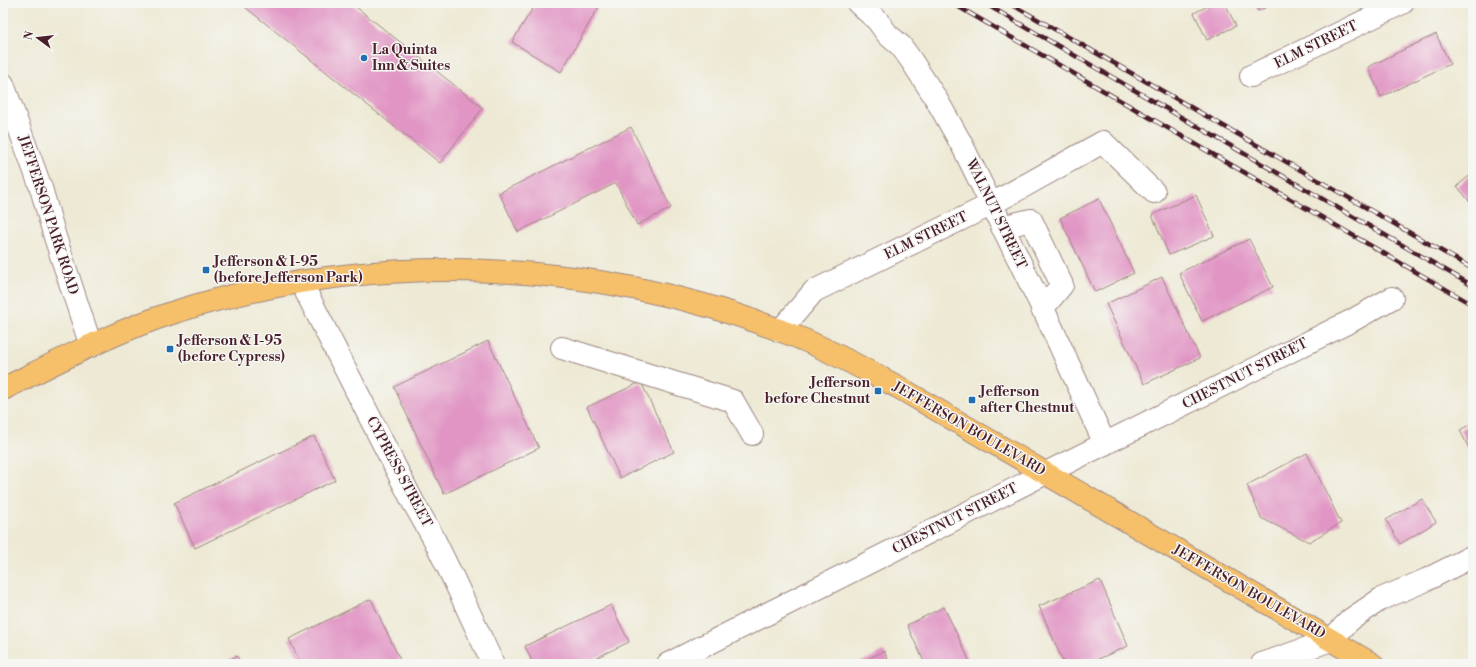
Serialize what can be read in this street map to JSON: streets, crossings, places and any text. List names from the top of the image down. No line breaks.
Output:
{"streets":{"main road":["JEFFERSON BOULEVARD"],"street":["ELM STREET","WALNUT STREET","JEFFERSON PARK ROAD","CHESTNUT STREET","CYPRESS STREET"]},"crossings":[["ELM STREET","WALNUT STREET"],["ELM STREET","JEFFERSON BOULEVARD"],["WALNUT STREET","CHESTNUT STREET"],["JEFFERSON PARK ROAD","JEFFERSON BOULEVARD"],["CHESTNUT STREET","JEFFERSON BOULEVARD"],["JEFFERSON BOULEVARD","CYPRESS STREET"]],"places":{"other":["La Quinta Inn & Suites"],"transit":["Jefferson & I-95 (before Jefferson Park)","Jefferson & I-95 (before Cypress)","Jefferson before Chestnut","Jefferson after Chestnut"]},"north":"left"}
